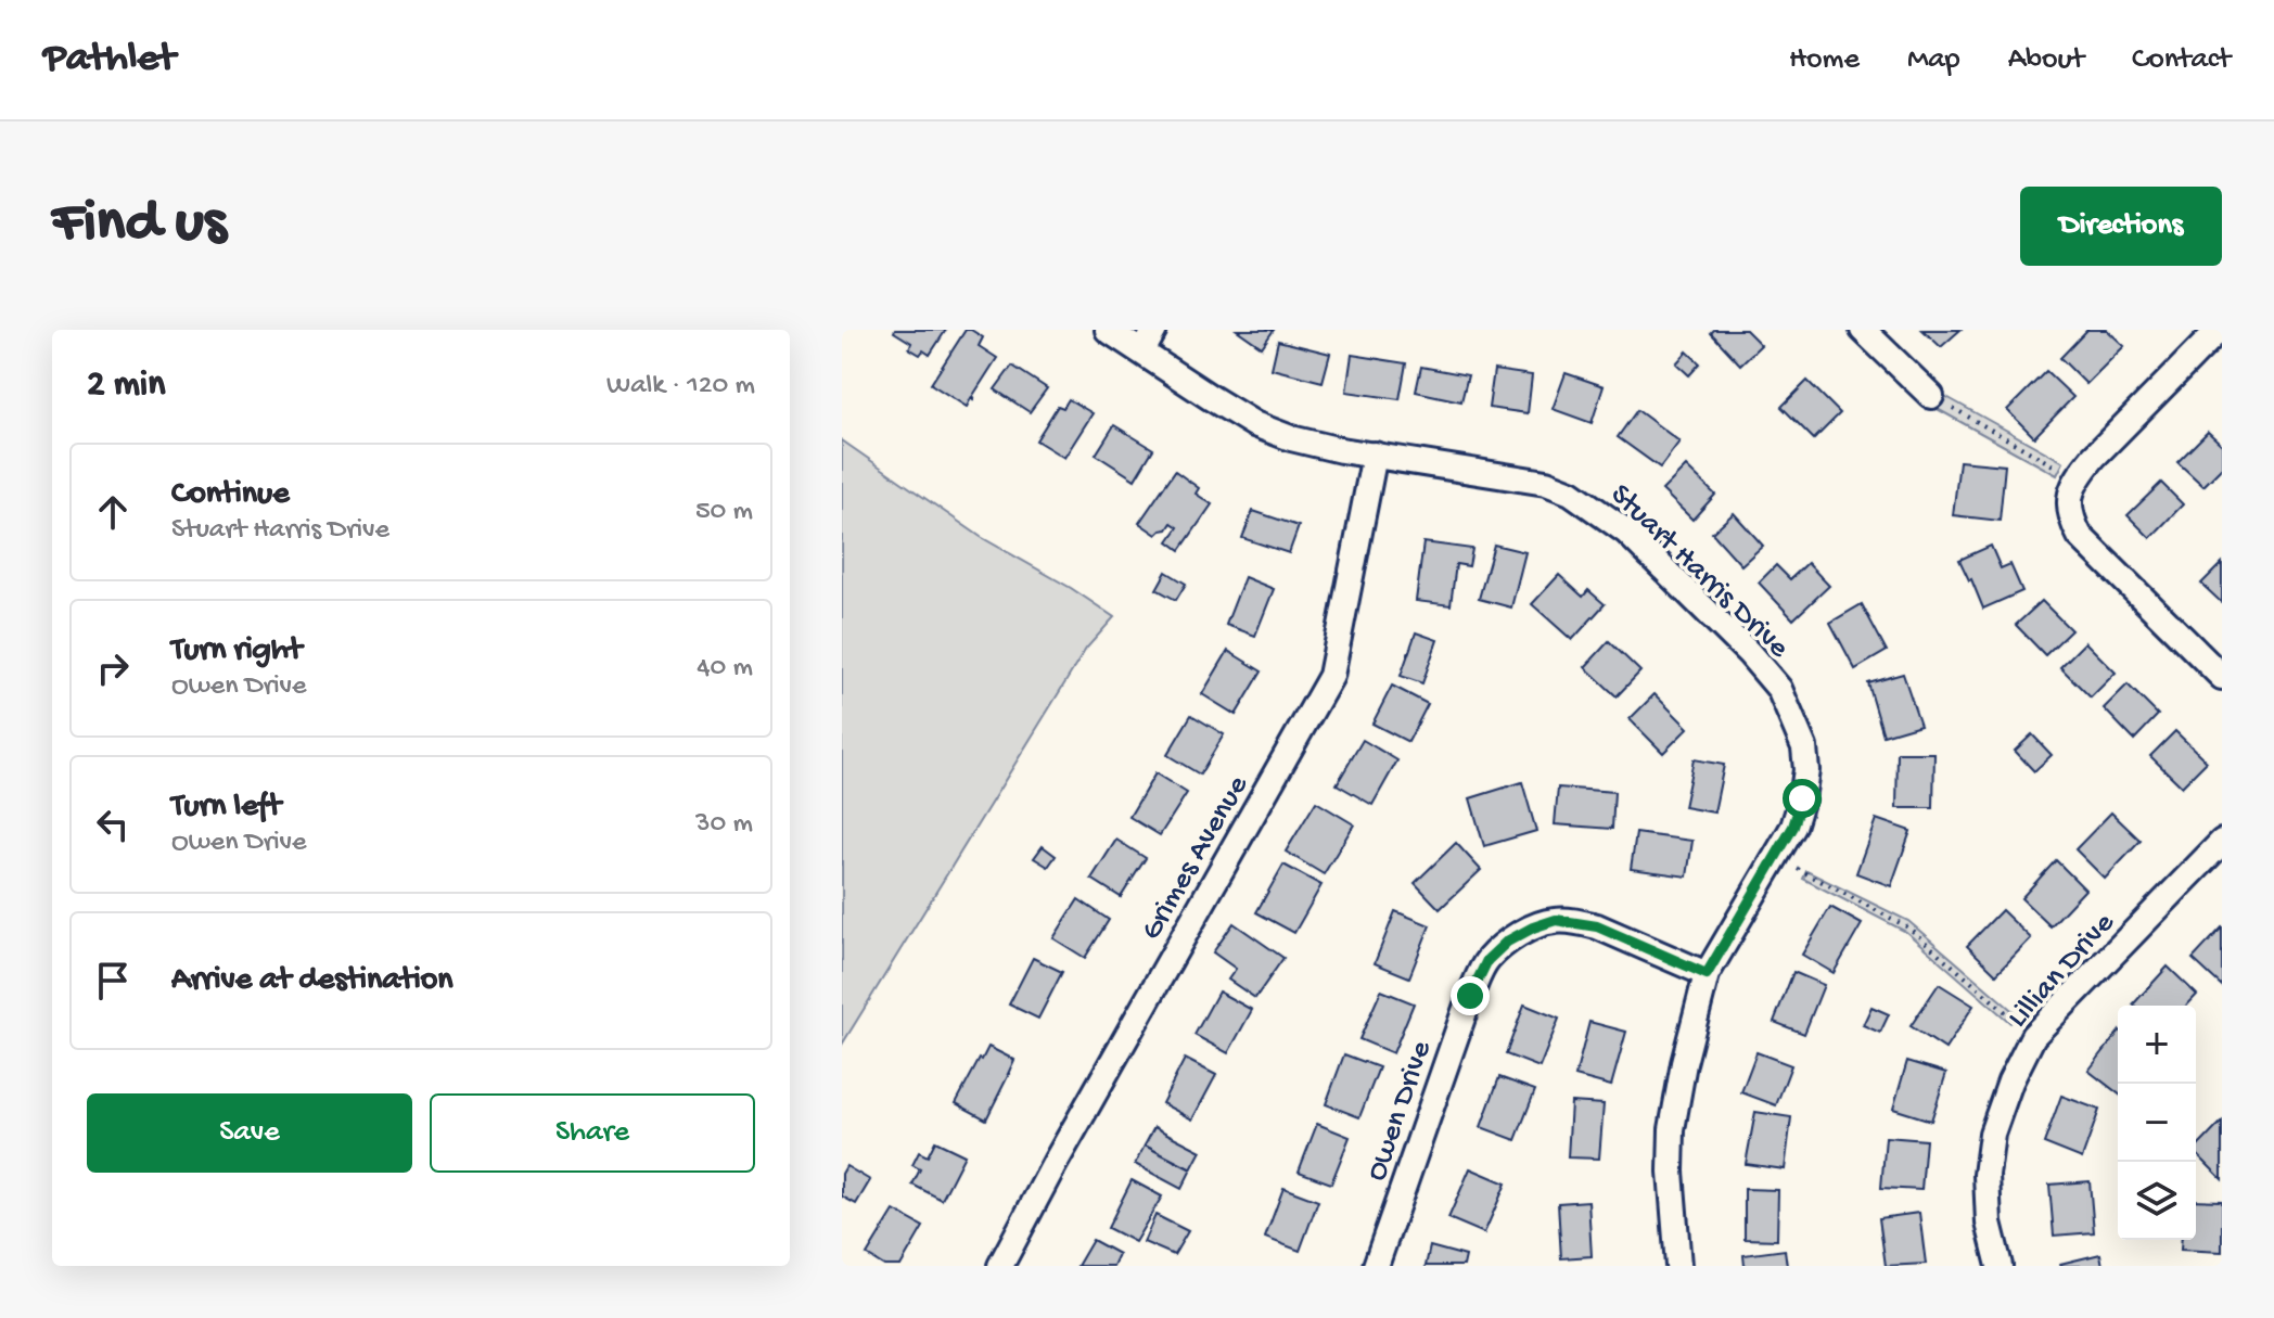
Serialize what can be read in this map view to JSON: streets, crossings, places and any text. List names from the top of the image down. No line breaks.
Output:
{"streets":{"street":["Stuart Harris Drive","Grimes Avenue","Lillian Drive","Owen Drive"]},"crossings":[["Stuart Harris Drive","Grimes Avenue"],["Stuart Harris Drive","Owen Drive"]],"page":{"header":"Pathlet","nav":["Home","Map","About","Contact"],"buttons":["Directions",["Save","Share"]],"title":"Find us","heading":["2 min","Walk · 120 m"],"list":[["Continue","Stuart Harris Drive","50 m"],["Turn right","Owen Drive","40 m"],["Turn left","Owen Drive","30 m"],"Arrive at destination"],"map_buttons":["+","−"]}}
